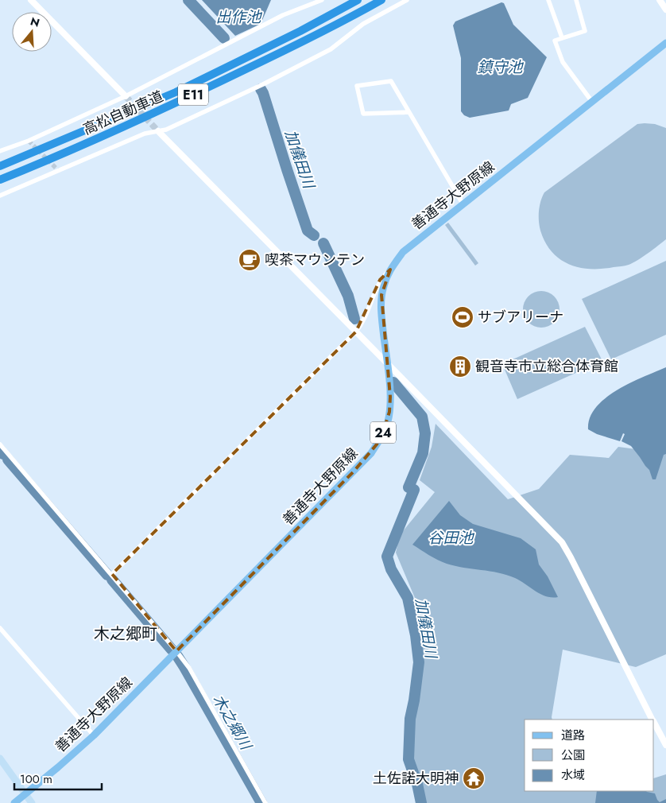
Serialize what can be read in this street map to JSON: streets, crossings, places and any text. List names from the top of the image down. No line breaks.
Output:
{"streets":{"highway":["E11","高松自動車道"],"main road":["善通寺大野原線","24"]},"districts":["木之郷町"],"water":["出作池","鎮守池","加儀田川","谷田池","木之郷川"],"places":{"cafe":["喫茶マウンテン"],"sports":["サブアリーナ"],"building":["観音寺市立総合体育館"],"temple":["土佐諾大明神"]},"legend":["道路","公園","水域"],"scale_bar":"100 m","north":"top"}
